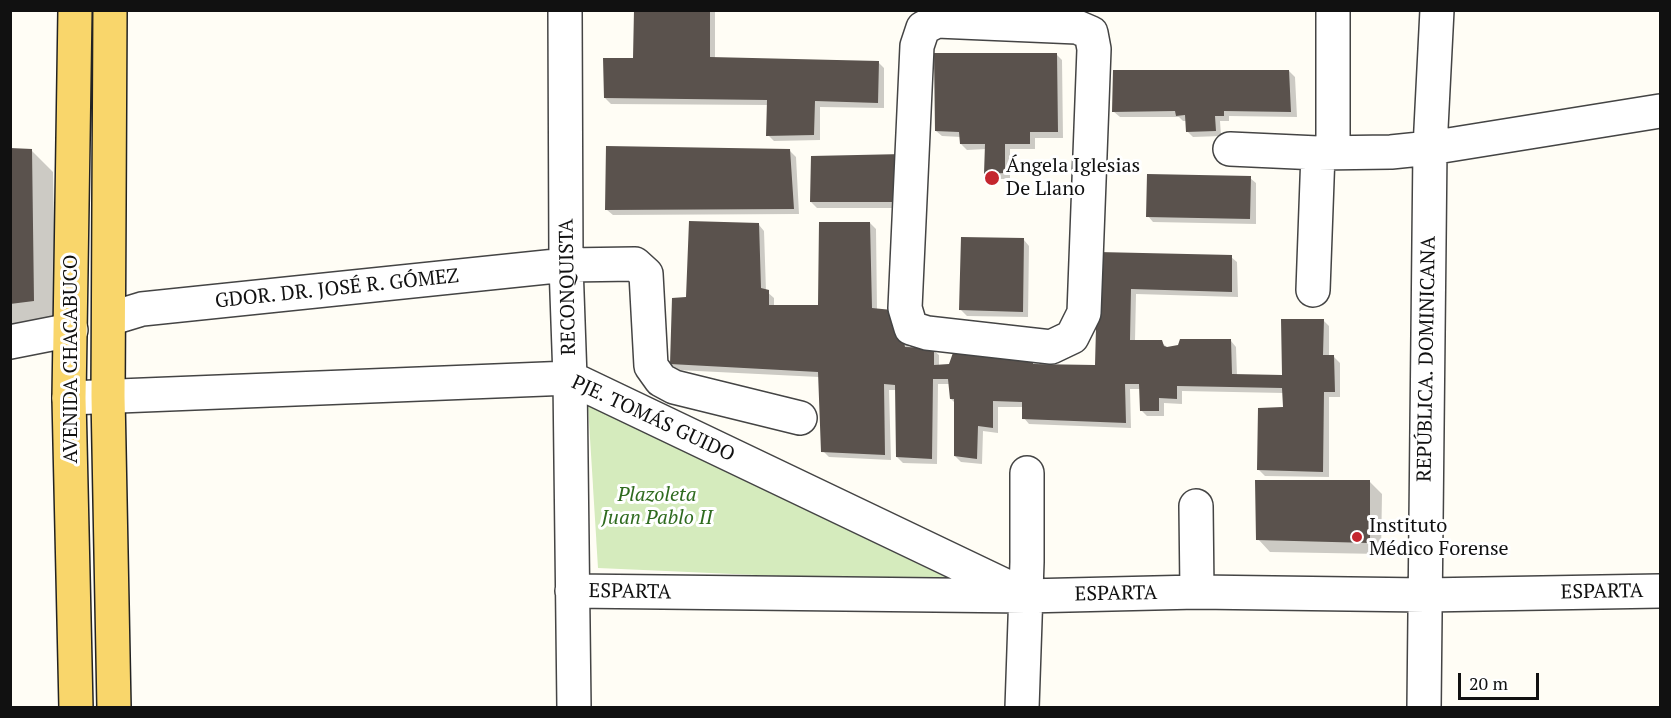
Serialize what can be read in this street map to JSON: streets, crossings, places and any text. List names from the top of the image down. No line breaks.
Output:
{"streets":{"main road":["AVENIDA CHACABUCO"],"street":["RECONQUISTA","GDOR. DR. JOSÉ R. GÓMEZ","REPÚBLICA. DOMINICANA","PJE. TOMÁS GUIDO","ESPARTA"]},"crossings":[["RECONQUISTA","GDOR. DR. JOSÉ R. GÓMEZ"],["RECONQUISTA","PJE. TOMÁS GUIDO"],["RECONQUISTA","ESPARTA"],["GDOR. DR. JOSÉ R. GÓMEZ","AVENIDA CHACABUCO"],["AVENIDA CHACABUCO","PJE. TOMÁS GUIDO"],["REPÚBLICA. DOMINICANA","ESPARTA"],["PJE. TOMÁS GUIDO","ESPARTA"]],"parks":["Plazoleta Juan Pablo II"],"places":["Ángela Iglesias De Llano","Instituto Médico Forense"],"scale_bar":"20 m"}
